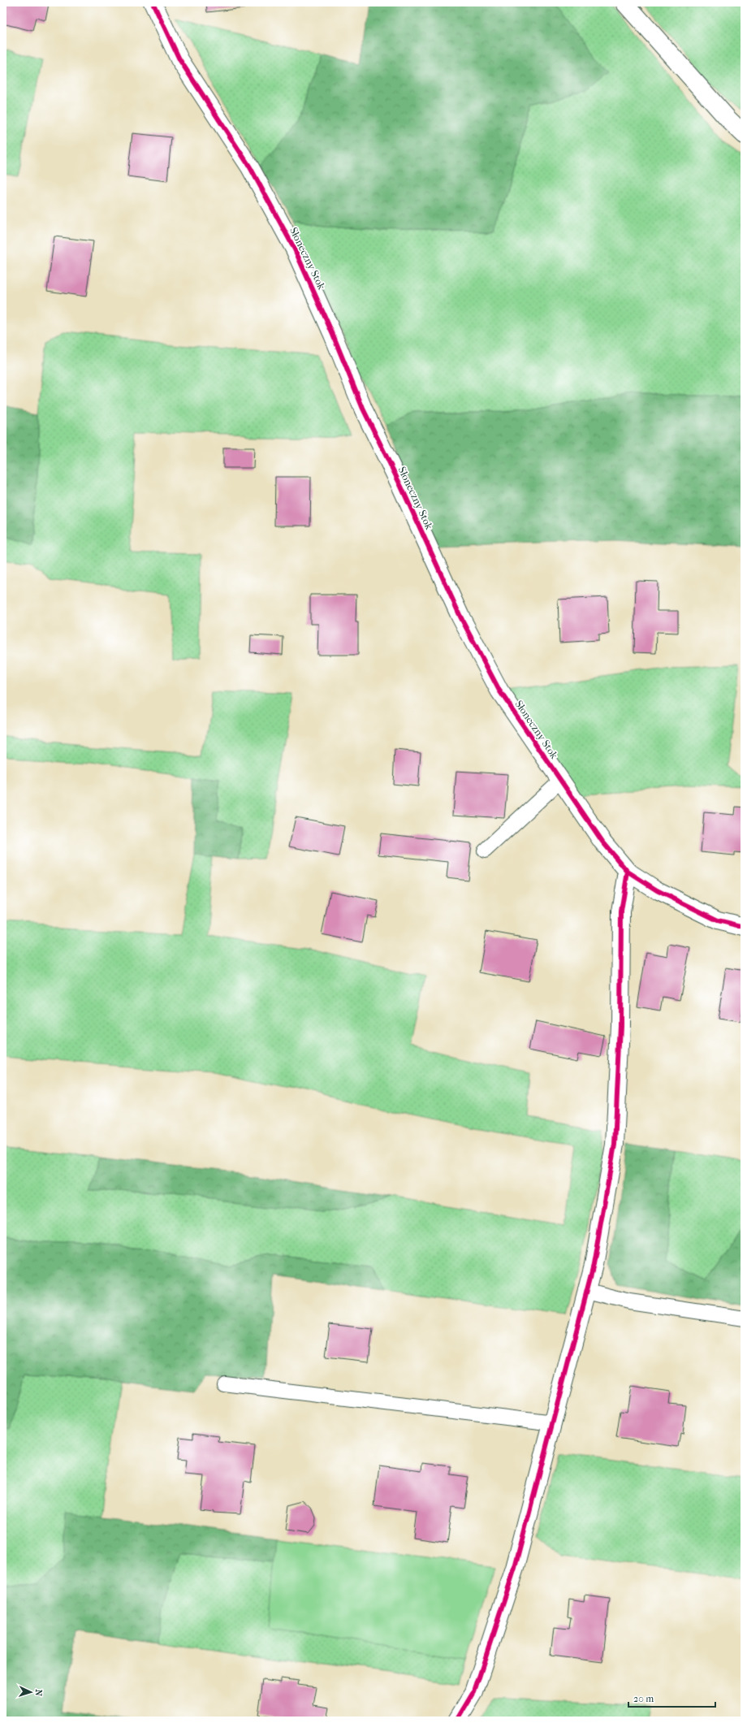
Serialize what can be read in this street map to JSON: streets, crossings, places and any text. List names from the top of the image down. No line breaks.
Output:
{"streets":{"street":["Słoneczny Stok"]},"scale_bar":"20 m","north":"right"}
